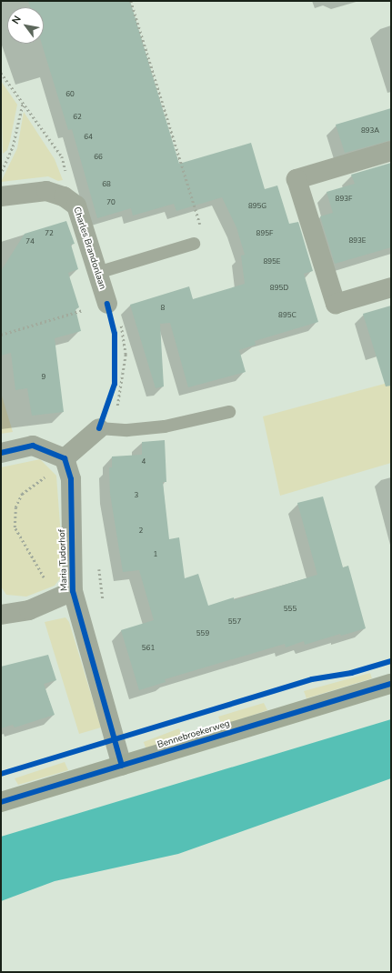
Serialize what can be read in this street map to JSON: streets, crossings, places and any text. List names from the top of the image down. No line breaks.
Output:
{"streets":{"street":["Charles Brandonlaan","Maria Tudorhof","Bennebroekerweg"]},"crossings":[["Maria Tudorhof","Bennebroekerweg"]],"house_numbers":["60","62","893A","64","66","68","893F","70","895G","72","895F","893E","74","895E","895D","8","895C","9","4","3","2","1","555","557","559","561"],"north":"top left"}
